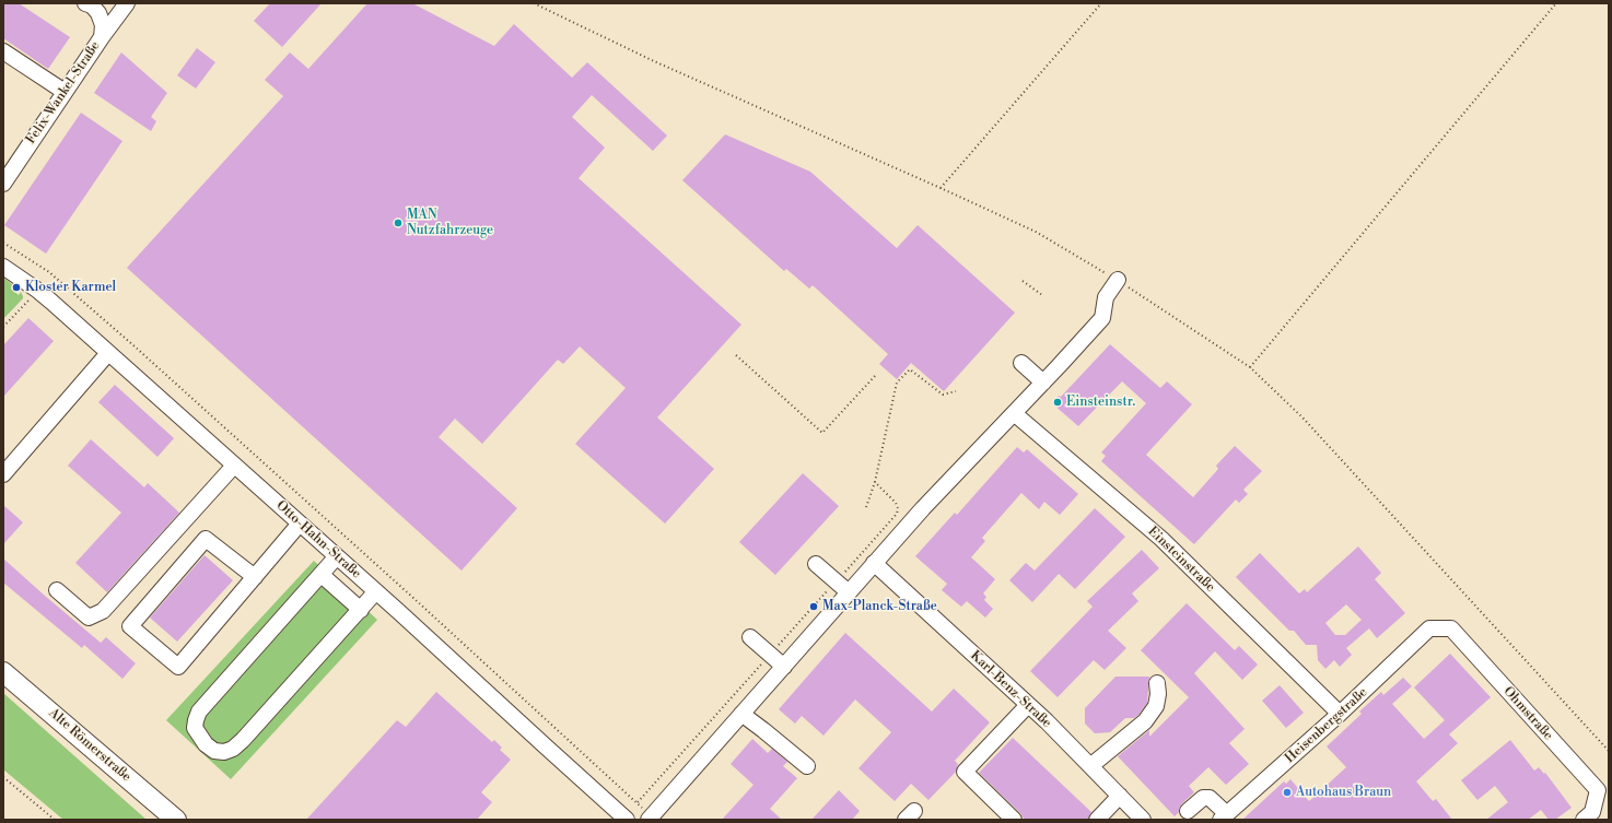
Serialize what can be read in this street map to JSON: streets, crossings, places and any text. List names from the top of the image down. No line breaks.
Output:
{"streets":{"main road":["Alte Römerstraße"],"street":["Felix-Wankel-Straße","Otto-Hahn-Straße","Einsteinstraße","Karl-Benz-Straße","Ohmstraße","Heisenbergstraße"]},"crossings":[["Einsteinstraße","Heisenbergstraße"],["Ohmstraße","Heisenbergstraße"]],"places":["MAN Nutzfahrzeuge","Kloster Karmel","Einsteinstr.","Max-Planck-Straße","Autohaus Braun"]}
